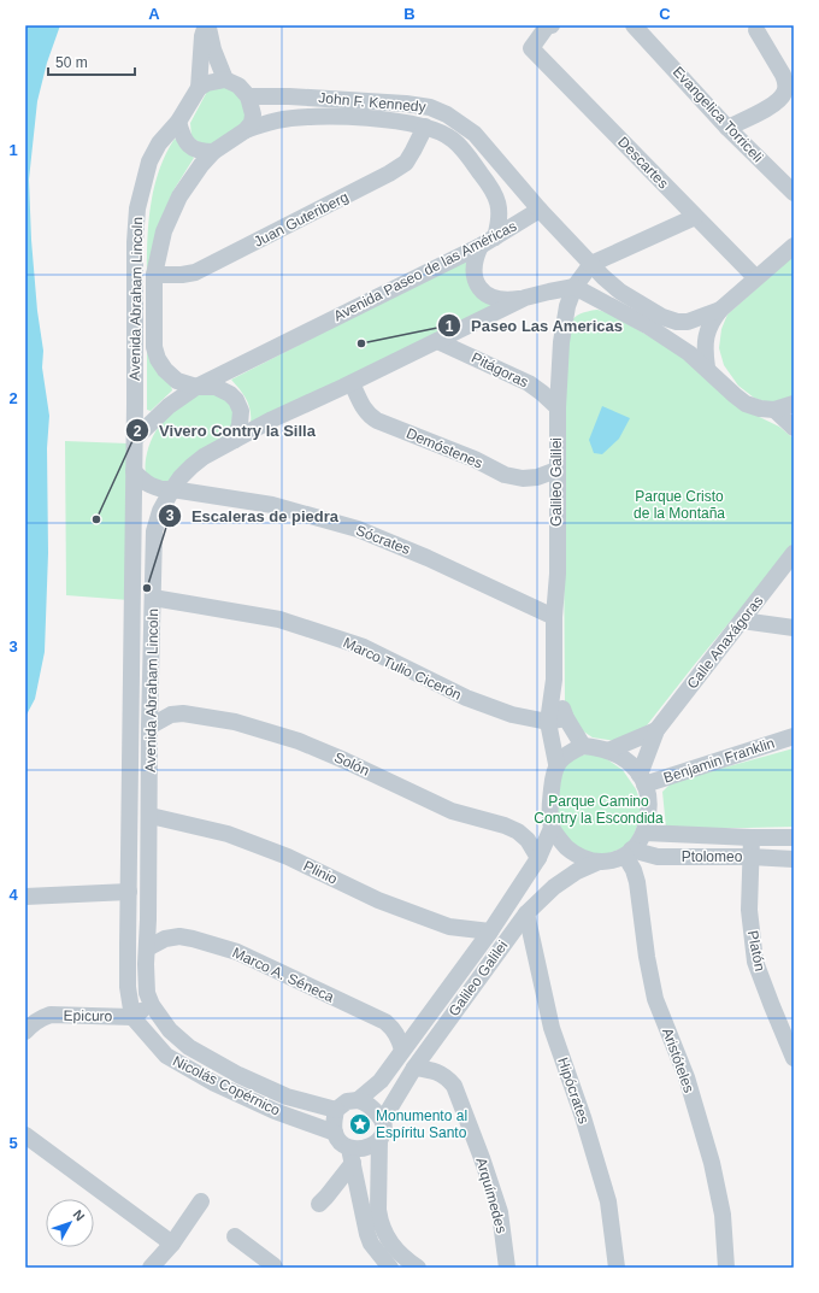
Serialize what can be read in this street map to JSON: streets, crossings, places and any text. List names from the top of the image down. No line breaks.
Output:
{"streets":{"street":["John F. Kennedy","Evangelica Torriceli","Descartes","Juan Guteriberg","Avenida Paseo de las Américas","Avenida Abraham Lincoln","Pitágoras","Demóstenes","Galileo Galilei","Sócrates","Calle Anaxágoras","Marco Tulio Cicerón","Benjamin Franklin","Solón","Ptolomeo","Plinio","Platón","Marco A. Séneca","Epicuro","Aristóteles","Nicolás Copérnico","Hipócrates","Arquímedes"]},"crossings":[["John F. Kennedy","Juan Guteriberg"],["John F. Kennedy","Avenida Paseo de las Américas"],["John F. Kennedy","Avenida Abraham Lincoln"],["Juan Guteriberg","Avenida Abraham Lincoln"],["Avenida Paseo de las Américas","Avenida Abraham Lincoln"],["Avenida Abraham Lincoln","Sócrates"],["Avenida Abraham Lincoln","Marco Tulio Cicerón"],["Avenida Abraham Lincoln","Solón"],["Avenida Abraham Lincoln","Plinio"],["Avenida Abraham Lincoln","Marco A. Séneca"],["Avenida Abraham Lincoln","Epicuro"],["Avenida Abraham Lincoln","Nicolás Copérnico"],["Pitágoras","Galileo Galilei"],["Demóstenes","Galileo Galilei"],["Galileo Galilei","Sócrates"],["Galileo Galilei","Calle Anaxágoras"],["Galileo Galilei","Marco Tulio Cicerón"],["Galileo Galilei","Benjamin Franklin"],["Galileo Galilei","Solón"],["Galileo Galilei","Ptolomeo"],["Galileo Galilei","Plinio"],["Galileo Galilei","Marco A. Séneca"],["Galileo Galilei","Aristóteles"],["Galileo Galilei","Nicolás Copérnico"],["Galileo Galilei","Hipócrates"],["Galileo Galilei","Arquímedes"],["Calle Anaxágoras","Benjamin Franklin"],["Calle Anaxágoras","Ptolomeo"],["Calle Anaxágoras","Aristóteles"],["Benjamin Franklin","Ptolomeo"],["Benjamin Franklin","Aristóteles"],["Ptolomeo","Platón"],["Ptolomeo","Aristóteles"],["Epicuro","Nicolás Copérnico"]],"parks":["Parque Cristo de la Montaña","Parque Camino Contry la Escondida"],"places":{"other":["Paseo Las Americas","Vivero Contry la Silla","Escaleras de piedra"],"place":["Monumento al Espíritu Santo"]},"scale_bar":"50 m","north":"top right","grid":{"columns":["A","B","C"],"rows":["1","2","3","4","5"]}}
